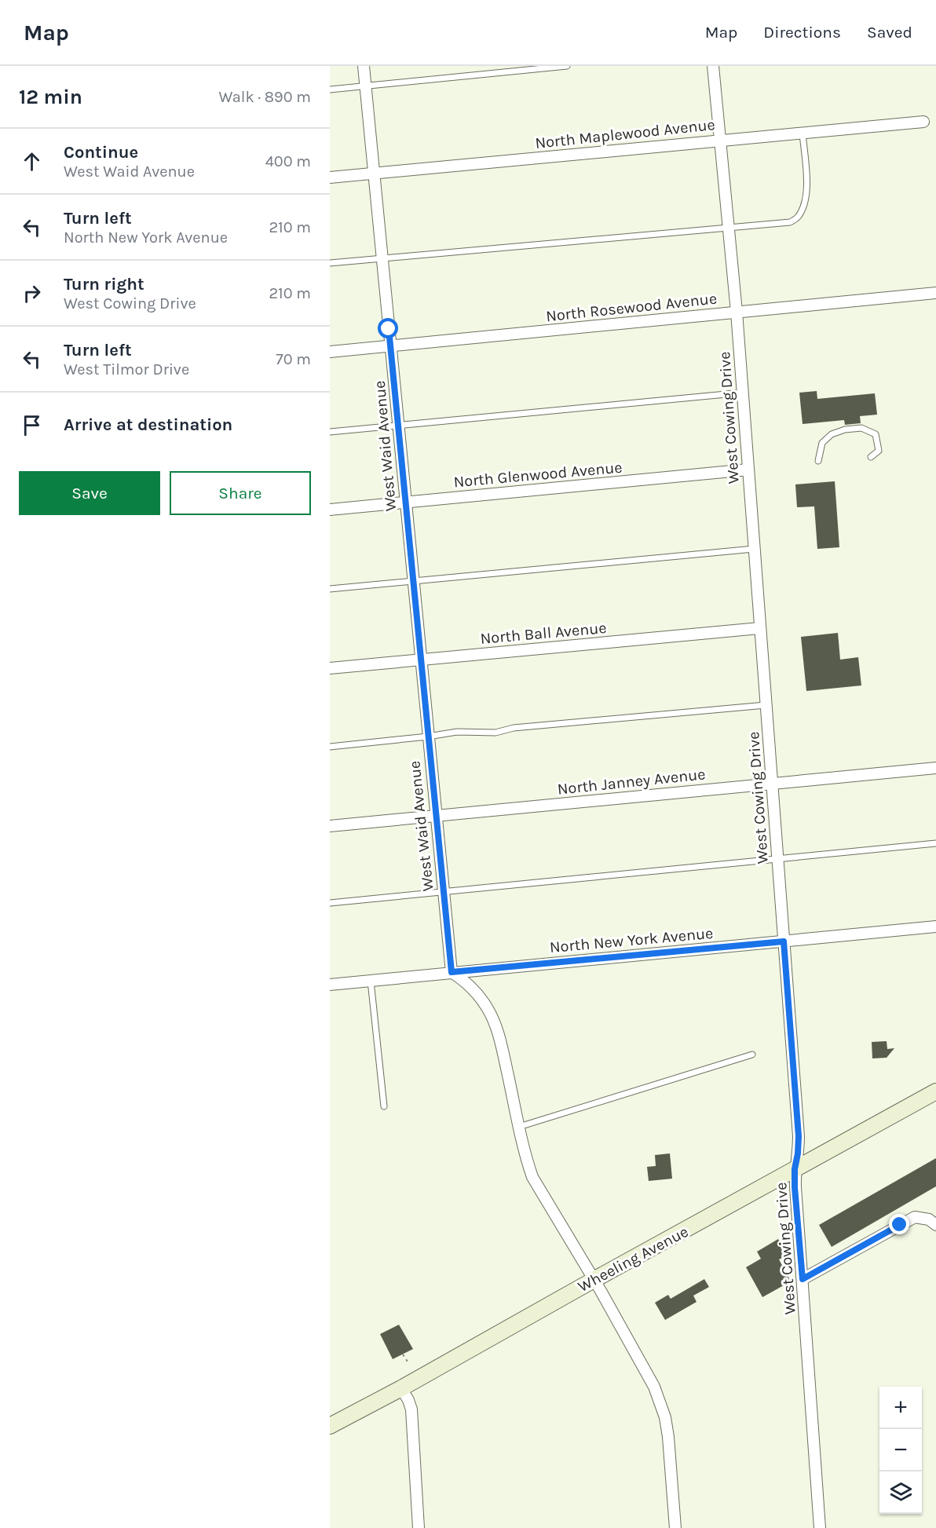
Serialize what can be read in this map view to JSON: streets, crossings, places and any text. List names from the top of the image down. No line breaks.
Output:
{"streets":{"main road":["Wheeling Avenue"],"street":["North Maplewood Avenue","North Rosewood Avenue","West Cowing Drive","West Waid Avenue","North Glenwood Avenue","North Ball Avenue","North Janney Avenue","North New York Avenue"]},"crossings":[["North Maplewood Avenue","West Cowing Drive"],["North Maplewood Avenue","West Waid Avenue"],["North Rosewood Avenue","West Cowing Drive"],["North Rosewood Avenue","West Waid Avenue"],["West Cowing Drive","North Glenwood Avenue"],["West Cowing Drive","North Ball Avenue"],["West Cowing Drive","North Janney Avenue"],["West Cowing Drive","North New York Avenue"],["West Cowing Drive","Wheeling Avenue"],["West Waid Avenue","North Glenwood Avenue"],["West Waid Avenue","North Ball Avenue"],["West Waid Avenue","North Janney Avenue"],["West Waid Avenue","North New York Avenue"]],"page":{"header":"Map","nav":["Map","Directions","Saved"],"heading":["12 min","Walk · 890 m"],"list":[["Continue","West Waid Avenue","400 m"],["Turn left","North New York Avenue","210 m"],["Turn right","West Cowing Drive","210 m"],["Turn left","West Tilmor Drive","70 m"],"Arrive at destination"],"buttons":["Save","Share"],"map_buttons":["+","−"]}}
